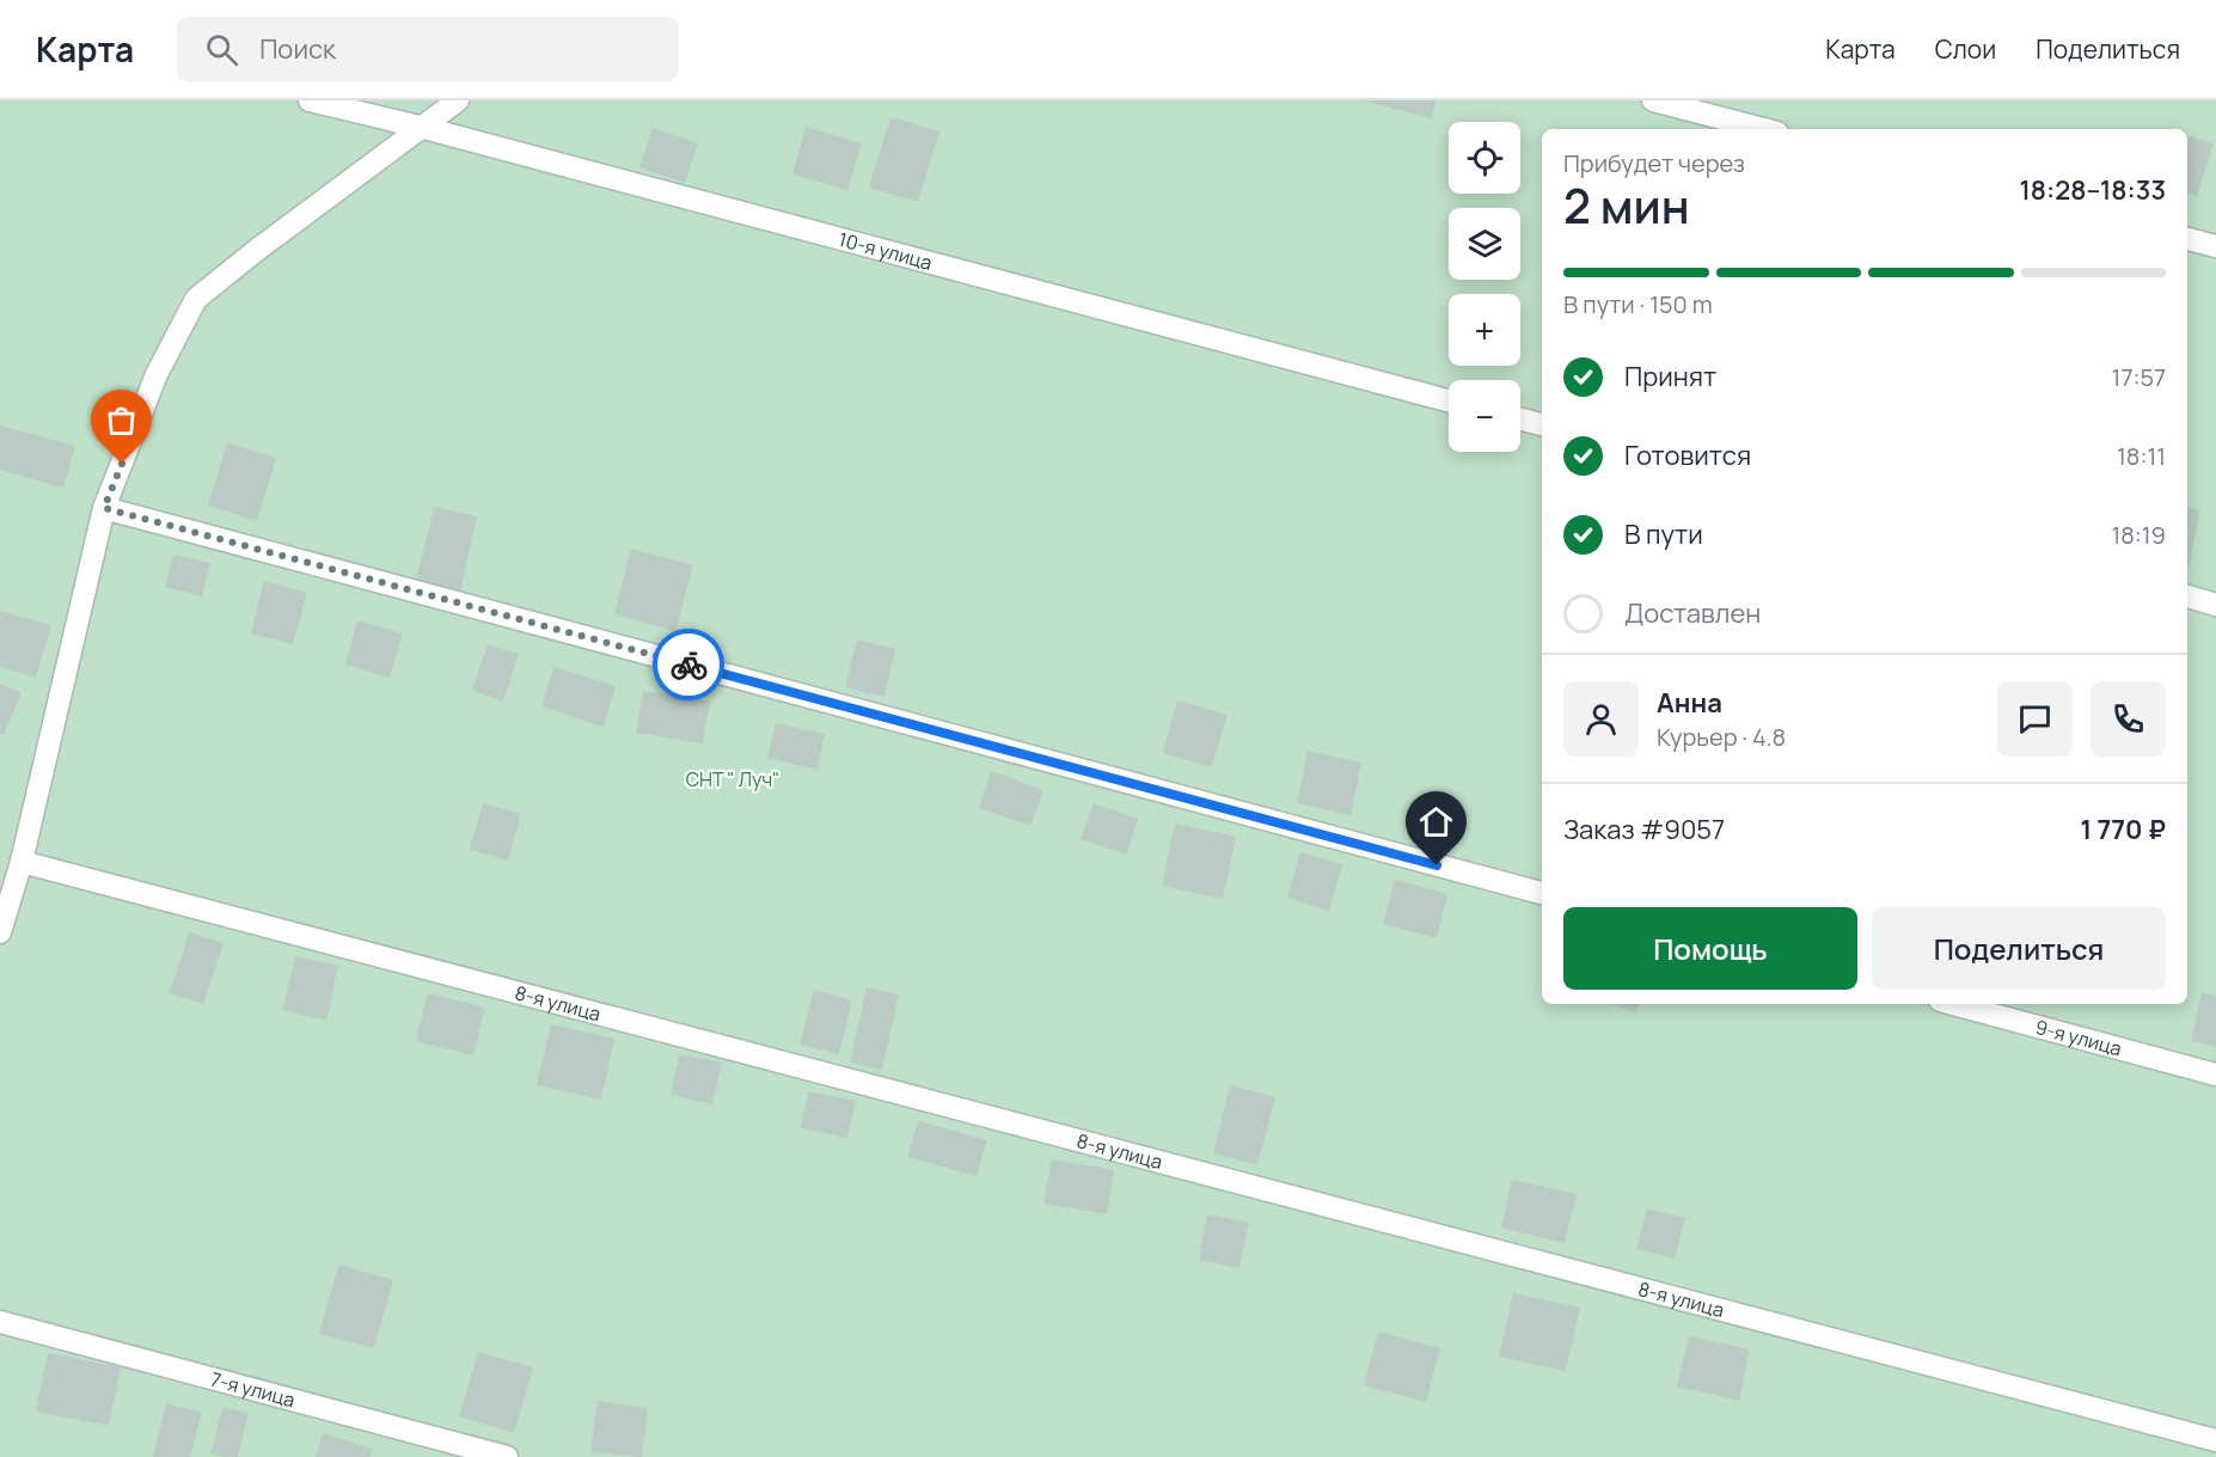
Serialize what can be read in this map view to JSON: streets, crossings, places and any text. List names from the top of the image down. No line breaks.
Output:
{"streets":{"street":["10-я улица","8-я улица","9-я улица","7-я улица"]},"parks":["СНТ \" Луч\""],"page":{"header":"Карта","search":"Поиск","nav":["Карта","Слои","Поделиться"],"map_buttons":["+","−"],"heading":["2 мин","Прибудет через","18:28–18:33"],"panel":["Анна","Курьер · 4.8","Заказ #9057","1 770 ₽"],"bar":"В пути · 150 m","list":[["Принят","17:57"],["Готовится","18:11"],["В пути","18:19"],"Доставлен"],"buttons":["Помощь","Поделиться"]}}
